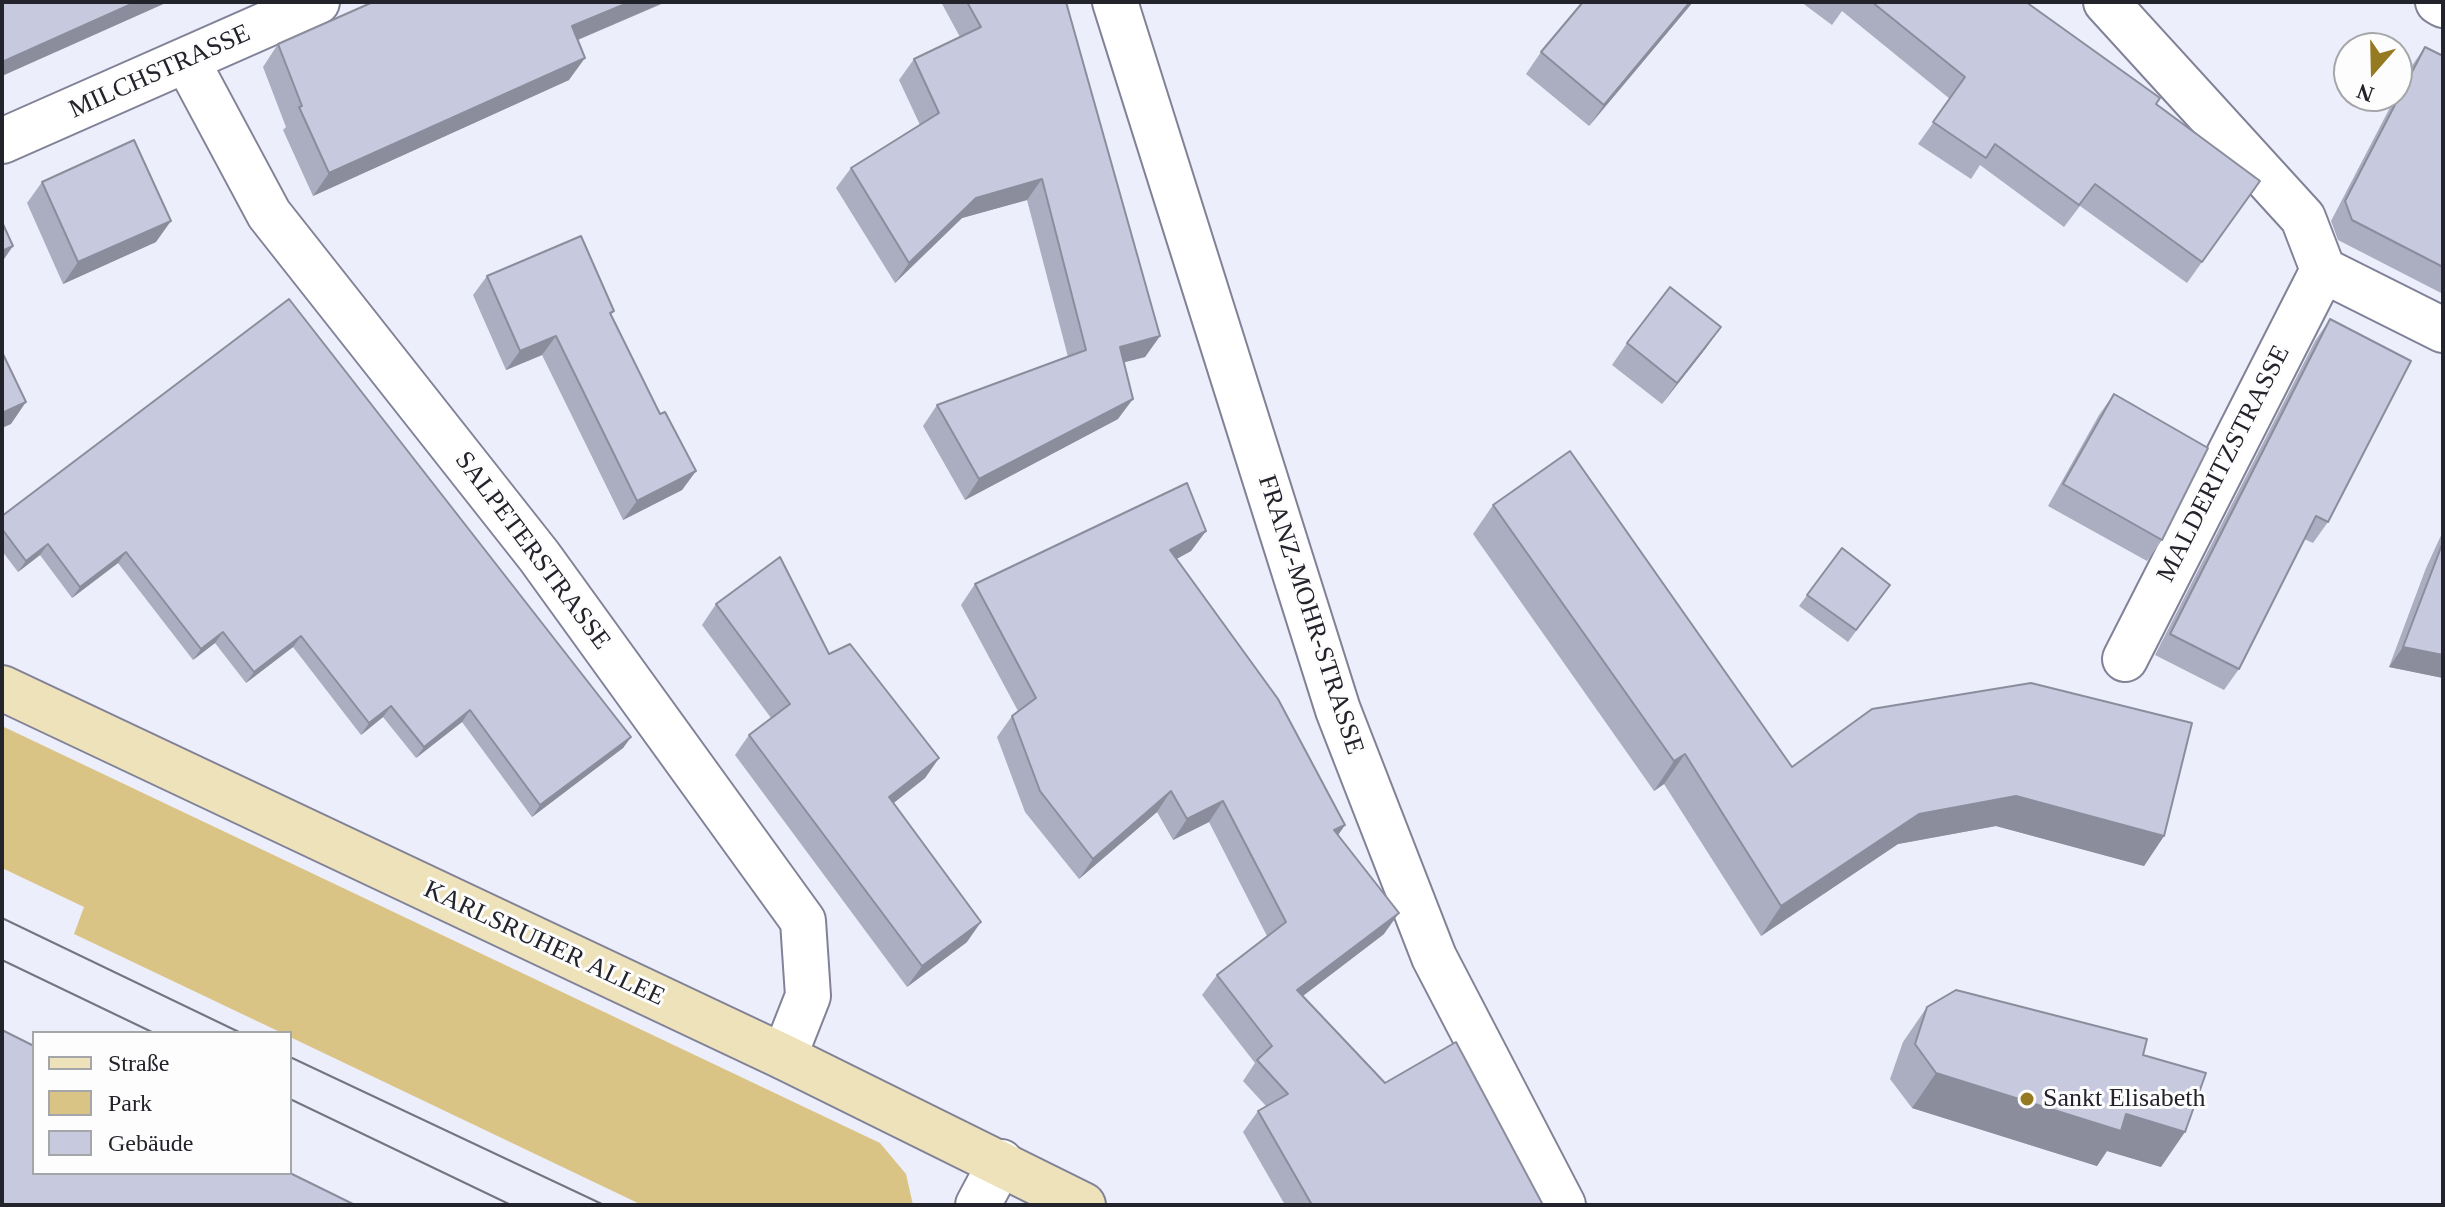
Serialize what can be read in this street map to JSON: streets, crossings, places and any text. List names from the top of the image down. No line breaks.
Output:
{"streets":{"street":["MILCHSTRASSE","MALDERITZSTRASSE","SALPETERSTRASSE","FRANZ-MOHR-STRASSE","KARLSRUHER ALLEE"]},"crossings":[["MILCHSTRASSE","SALPETERSTRASSE"],["SALPETERSTRASSE","KARLSRUHER ALLEE"]],"places":["Sankt Elisabeth"],"legend":["Straße","Park","Gebäude"],"north":"bottom"}
